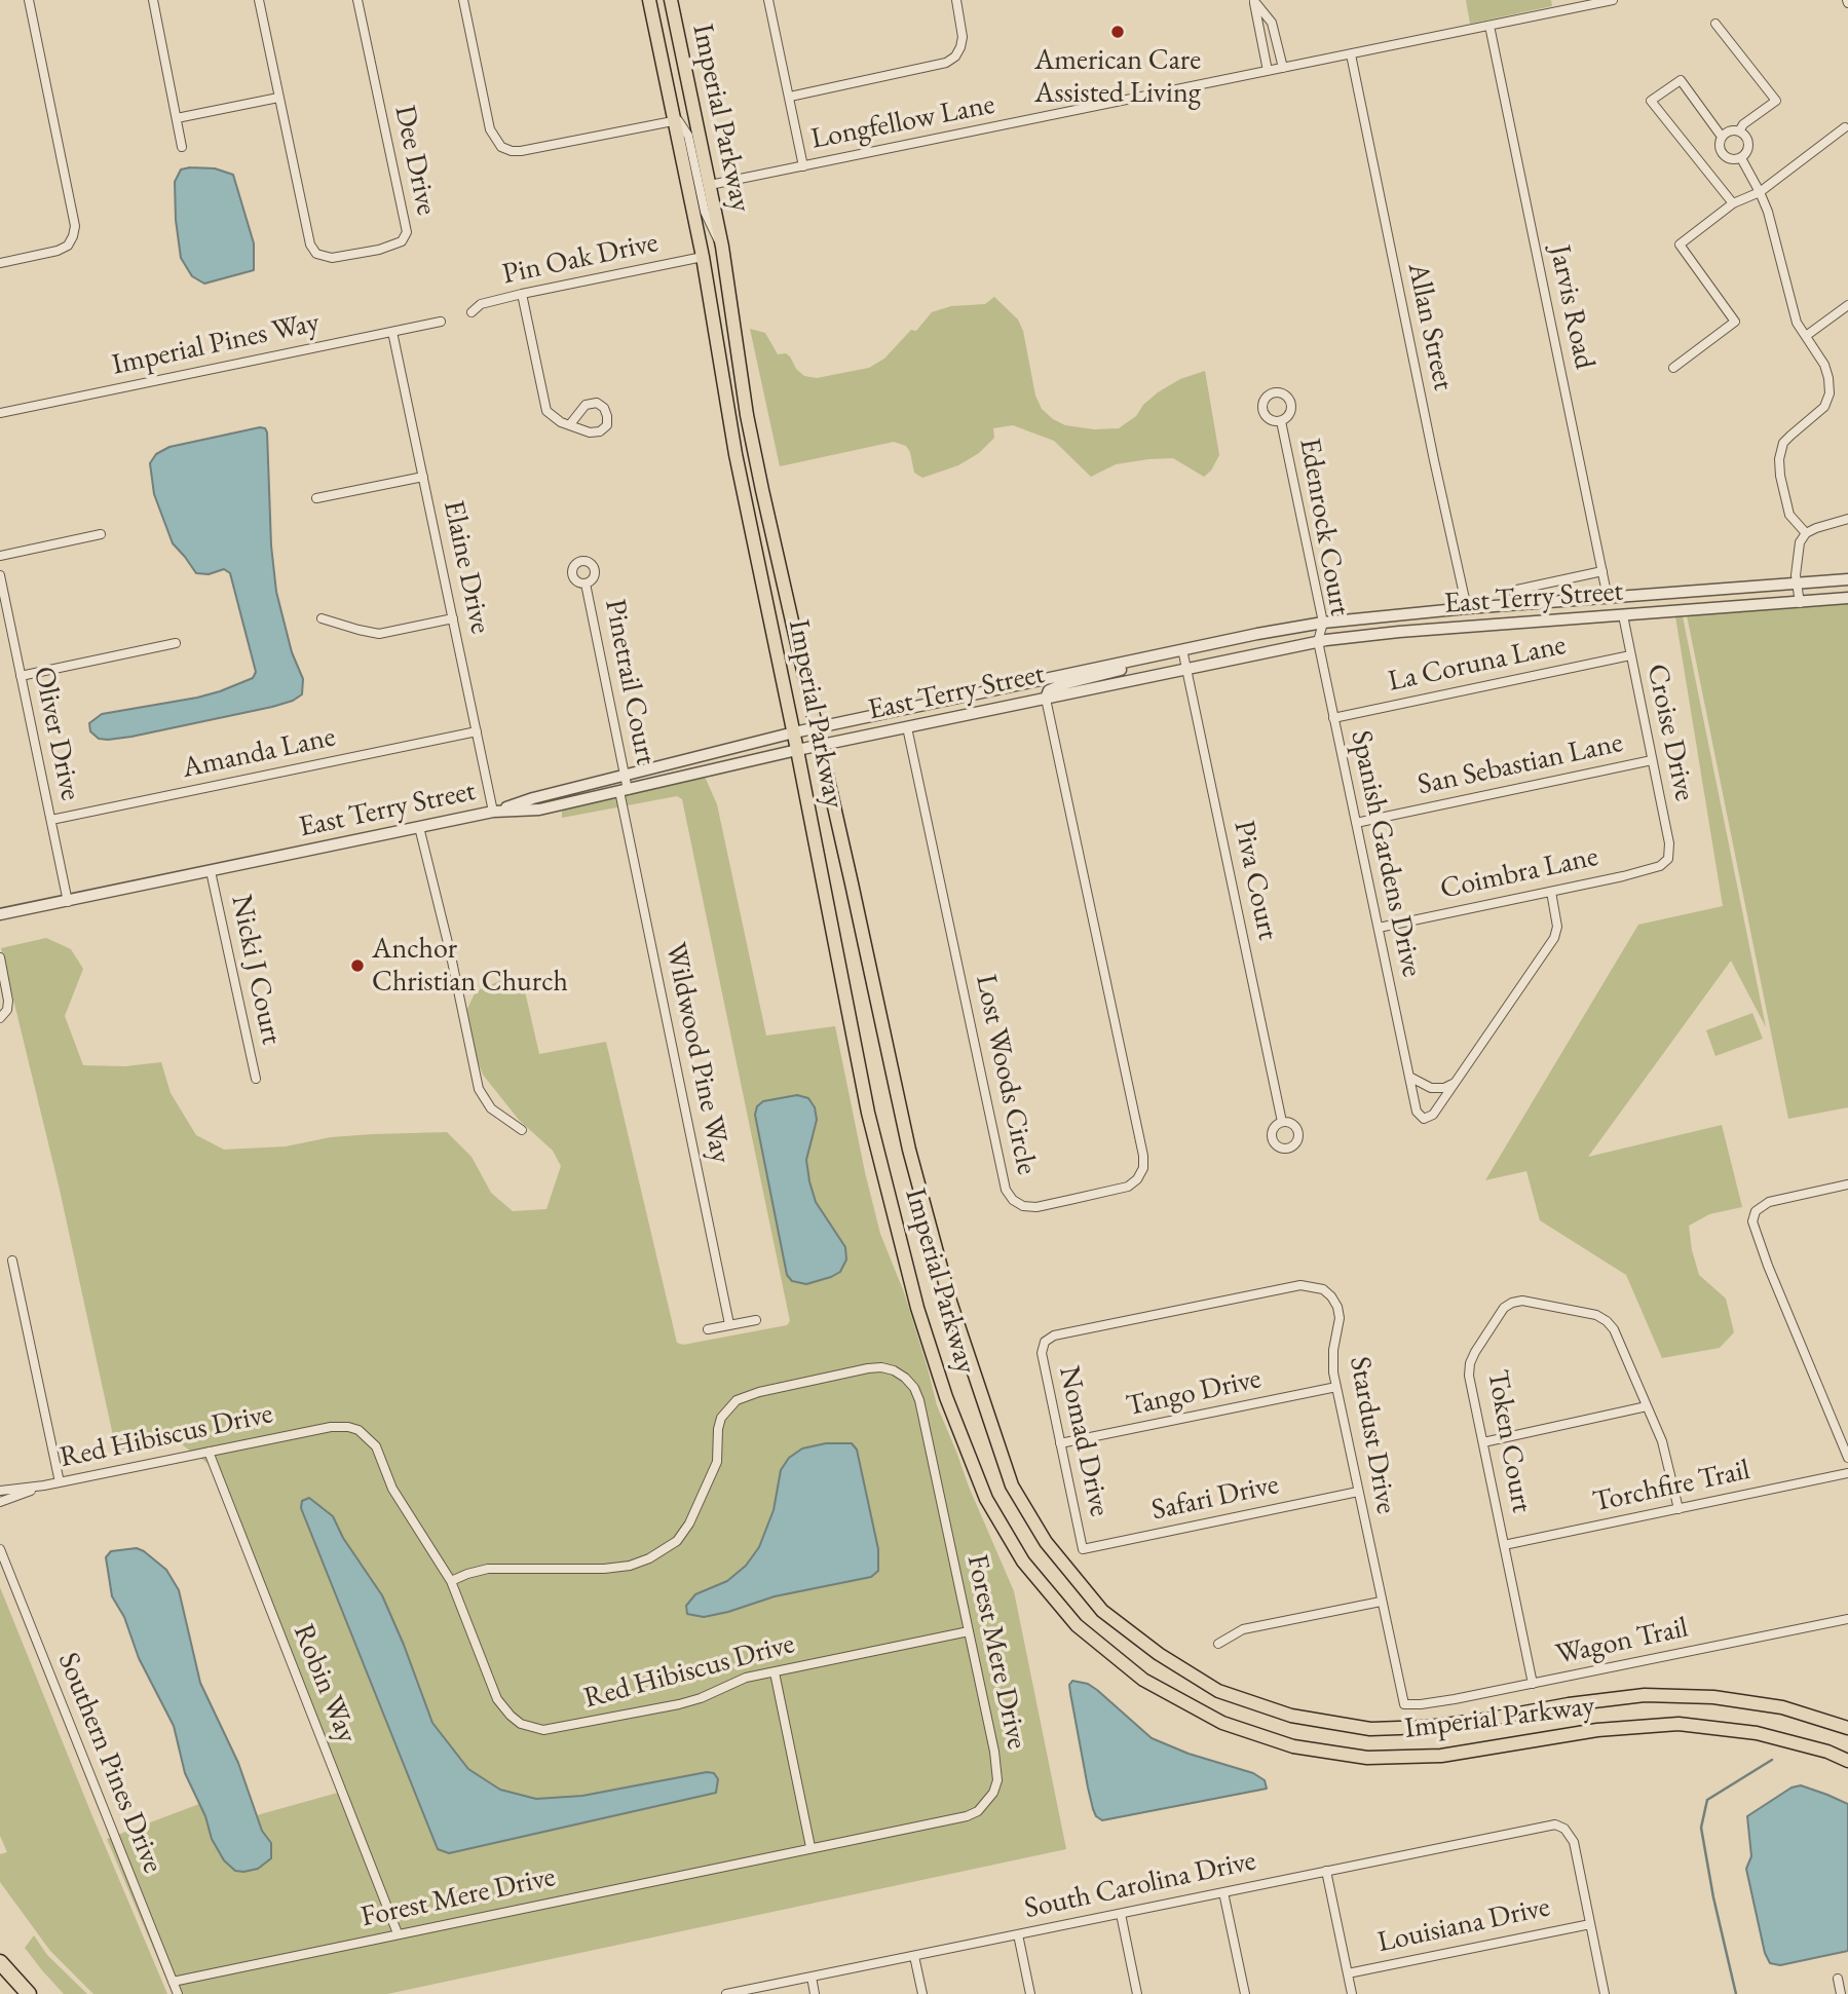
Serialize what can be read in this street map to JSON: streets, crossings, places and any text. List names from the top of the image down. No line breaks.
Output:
{"streets":{"main road":["Imperial Parkway"],"street":["Longfellow Lane","Dee Drive","Pin Oak Drive","Jarvis Road","Allan Street","Imperial Pines Way","Edenrock Court","Elaine Drive","East Terry Street","La Coruna Lane","Pinetrail Court","Croise Drive","Oliver Drive","Amanda Lane","San Sebastian Lane","Spanish Gardens Drive","Coimbra Lane","Piva Court","Nicki J Court","Wildwood Pine Way","Lost Woods Circle","Tango Drive","Stardust Drive","Red Hibiscus Drive","Nomad Drive","Token Court","Torchfire Trail","Safari Drive","Wagon Trail","Forest Mere Drive","Robin Way","Southern Pines Drive","South Carolina Drive","Louisiana Drive"]},"crossings":[["Imperial Parkway","Longfellow Lane"],["Imperial Parkway","Pin Oak Drive"],["Imperial Parkway","East Terry Street"],["Longfellow Lane","Jarvis Road"],["Longfellow Lane","Allan Street"],["Imperial Pines Way","Elaine Drive"],["Edenrock Court","East Terry Street"],["Edenrock Court","Spanish Gardens Drive"],["Elaine Drive","East Terry Street"],["Elaine Drive","Amanda Lane"],["East Terry Street","Pinetrail Court"],["East Terry Street","Croise Drive"],["East Terry Street","Oliver Drive"],["East Terry Street","Spanish Gardens Drive"],["East Terry Street","Piva Court"],["East Terry Street","Nicki J Court"],["East Terry Street","Wildwood Pine Way"],["East Terry Street","Lost Woods Circle"],["La Coruna Lane","Croise Drive"],["La Coruna Lane","Spanish Gardens Drive"],["Pinetrail Court","Wildwood Pine Way"],["Croise Drive","San Sebastian Lane"],["Croise Drive","Coimbra Lane"],["Oliver Drive","Amanda Lane"],["San Sebastian Lane","Spanish Gardens Drive"],["Spanish Gardens Drive","Coimbra Lane"],["Tango Drive","Stardust Drive"],["Tango Drive","Nomad Drive"],["Stardust Drive","Nomad Drive"],["Stardust Drive","Safari Drive"],["Stardust Drive","Wagon Trail"],["Red Hibiscus Drive","Forest Mere Drive"],["Red Hibiscus Drive","Robin Way"],["Nomad Drive","Safari Drive"],["Token Court","Torchfire Trail"],["Token Court","Wagon Trail"],["Forest Mere Drive","Robin Way"],["Forest Mere Drive","Southern Pines Drive"],["South Carolina Drive","Louisiana Drive"]],"places":["American Care Assisted Living","Anchor Christian Church"]}
